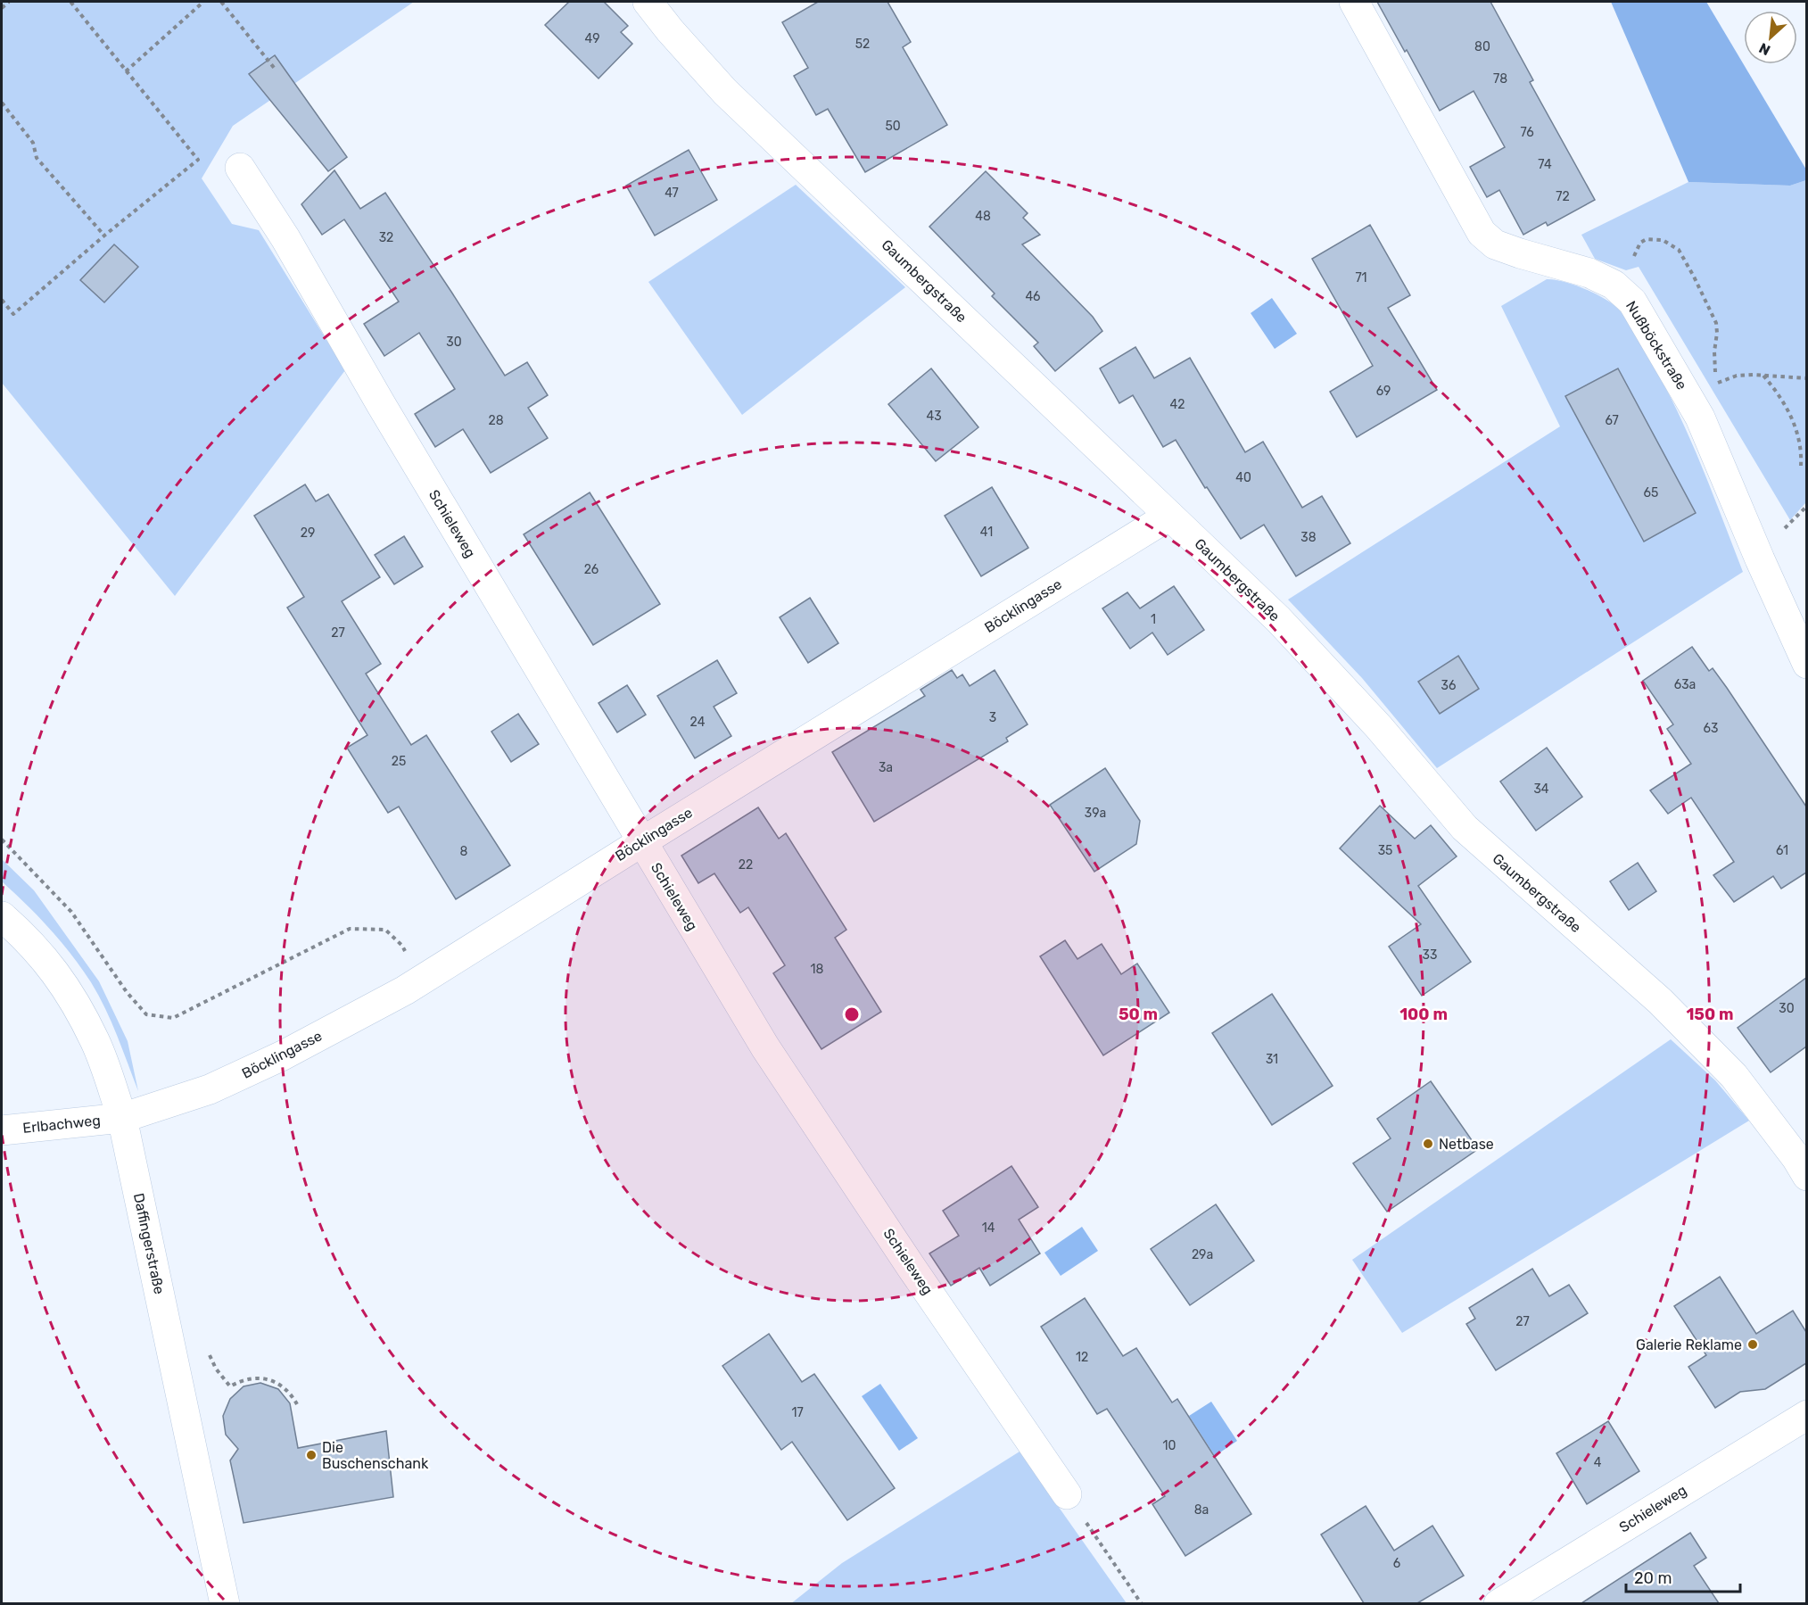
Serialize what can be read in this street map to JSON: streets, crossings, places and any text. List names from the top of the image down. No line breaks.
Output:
{"streets":{"street":["Gaumbergstraße","Nußböckstraße","Schieleweg","Böcklingasse","Erlbachweg","Daffingerstraße"]},"crossings":[["Gaumbergstraße","Böcklingasse"],["Schieleweg","Böcklingasse"],["Böcklingasse","Erlbachweg"],["Böcklingasse","Daffingerstraße"],["Erlbachweg","Daffingerstraße"]],"places":["Netbase","Galerie Reklame","Die Buschenschank"],"house_numbers":["49","52","80","78","50","76","74","47","72","48","32","71","46","30","69","42","43","28","67","40","65","41","29","38","26","1","27","63a","36","3","24","63","25","3a","34","39a","35","61","8","22","33","18","30","31","14","29a","27","12","17","10","4","8a","6"],"scale_bar":"20 m","north":"bottom left","rings":["50 m","100 m","150 m"]}
